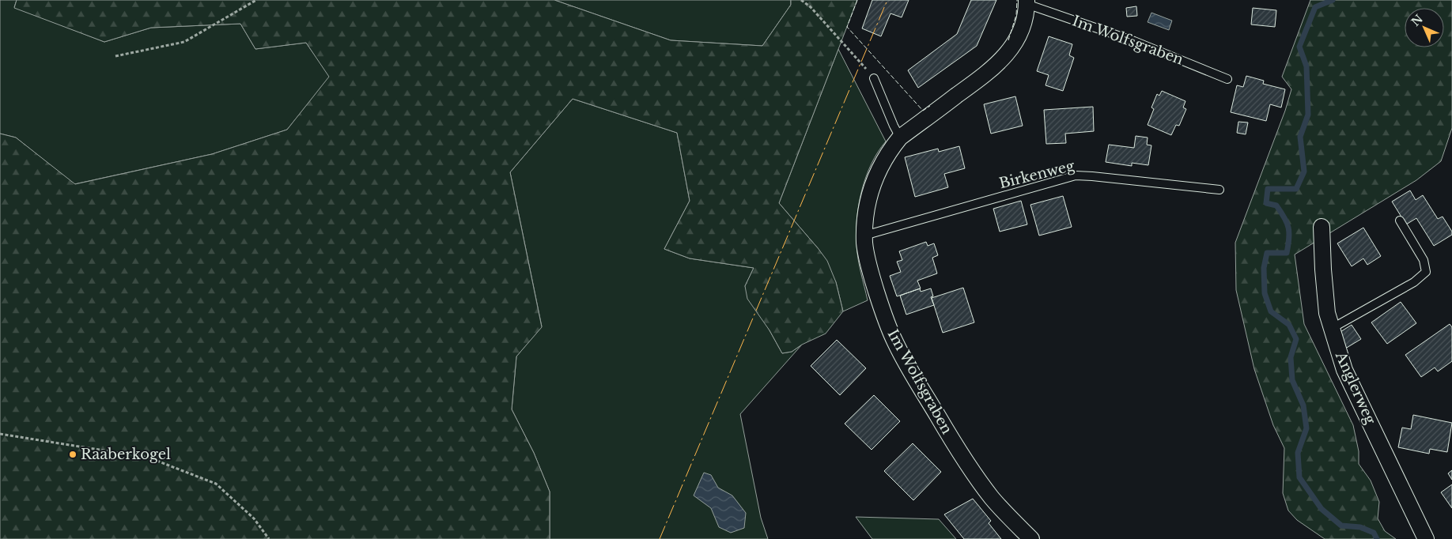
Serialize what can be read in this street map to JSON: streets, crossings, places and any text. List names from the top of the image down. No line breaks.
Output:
{"streets":{"street":["Im Wolfsgraben","Anglerweg"],"lane":["Birkenweg"]},"crossings":[["Im Wolfsgraben","Birkenweg"]],"places":["Raaberkogel"],"north":"top left"}
